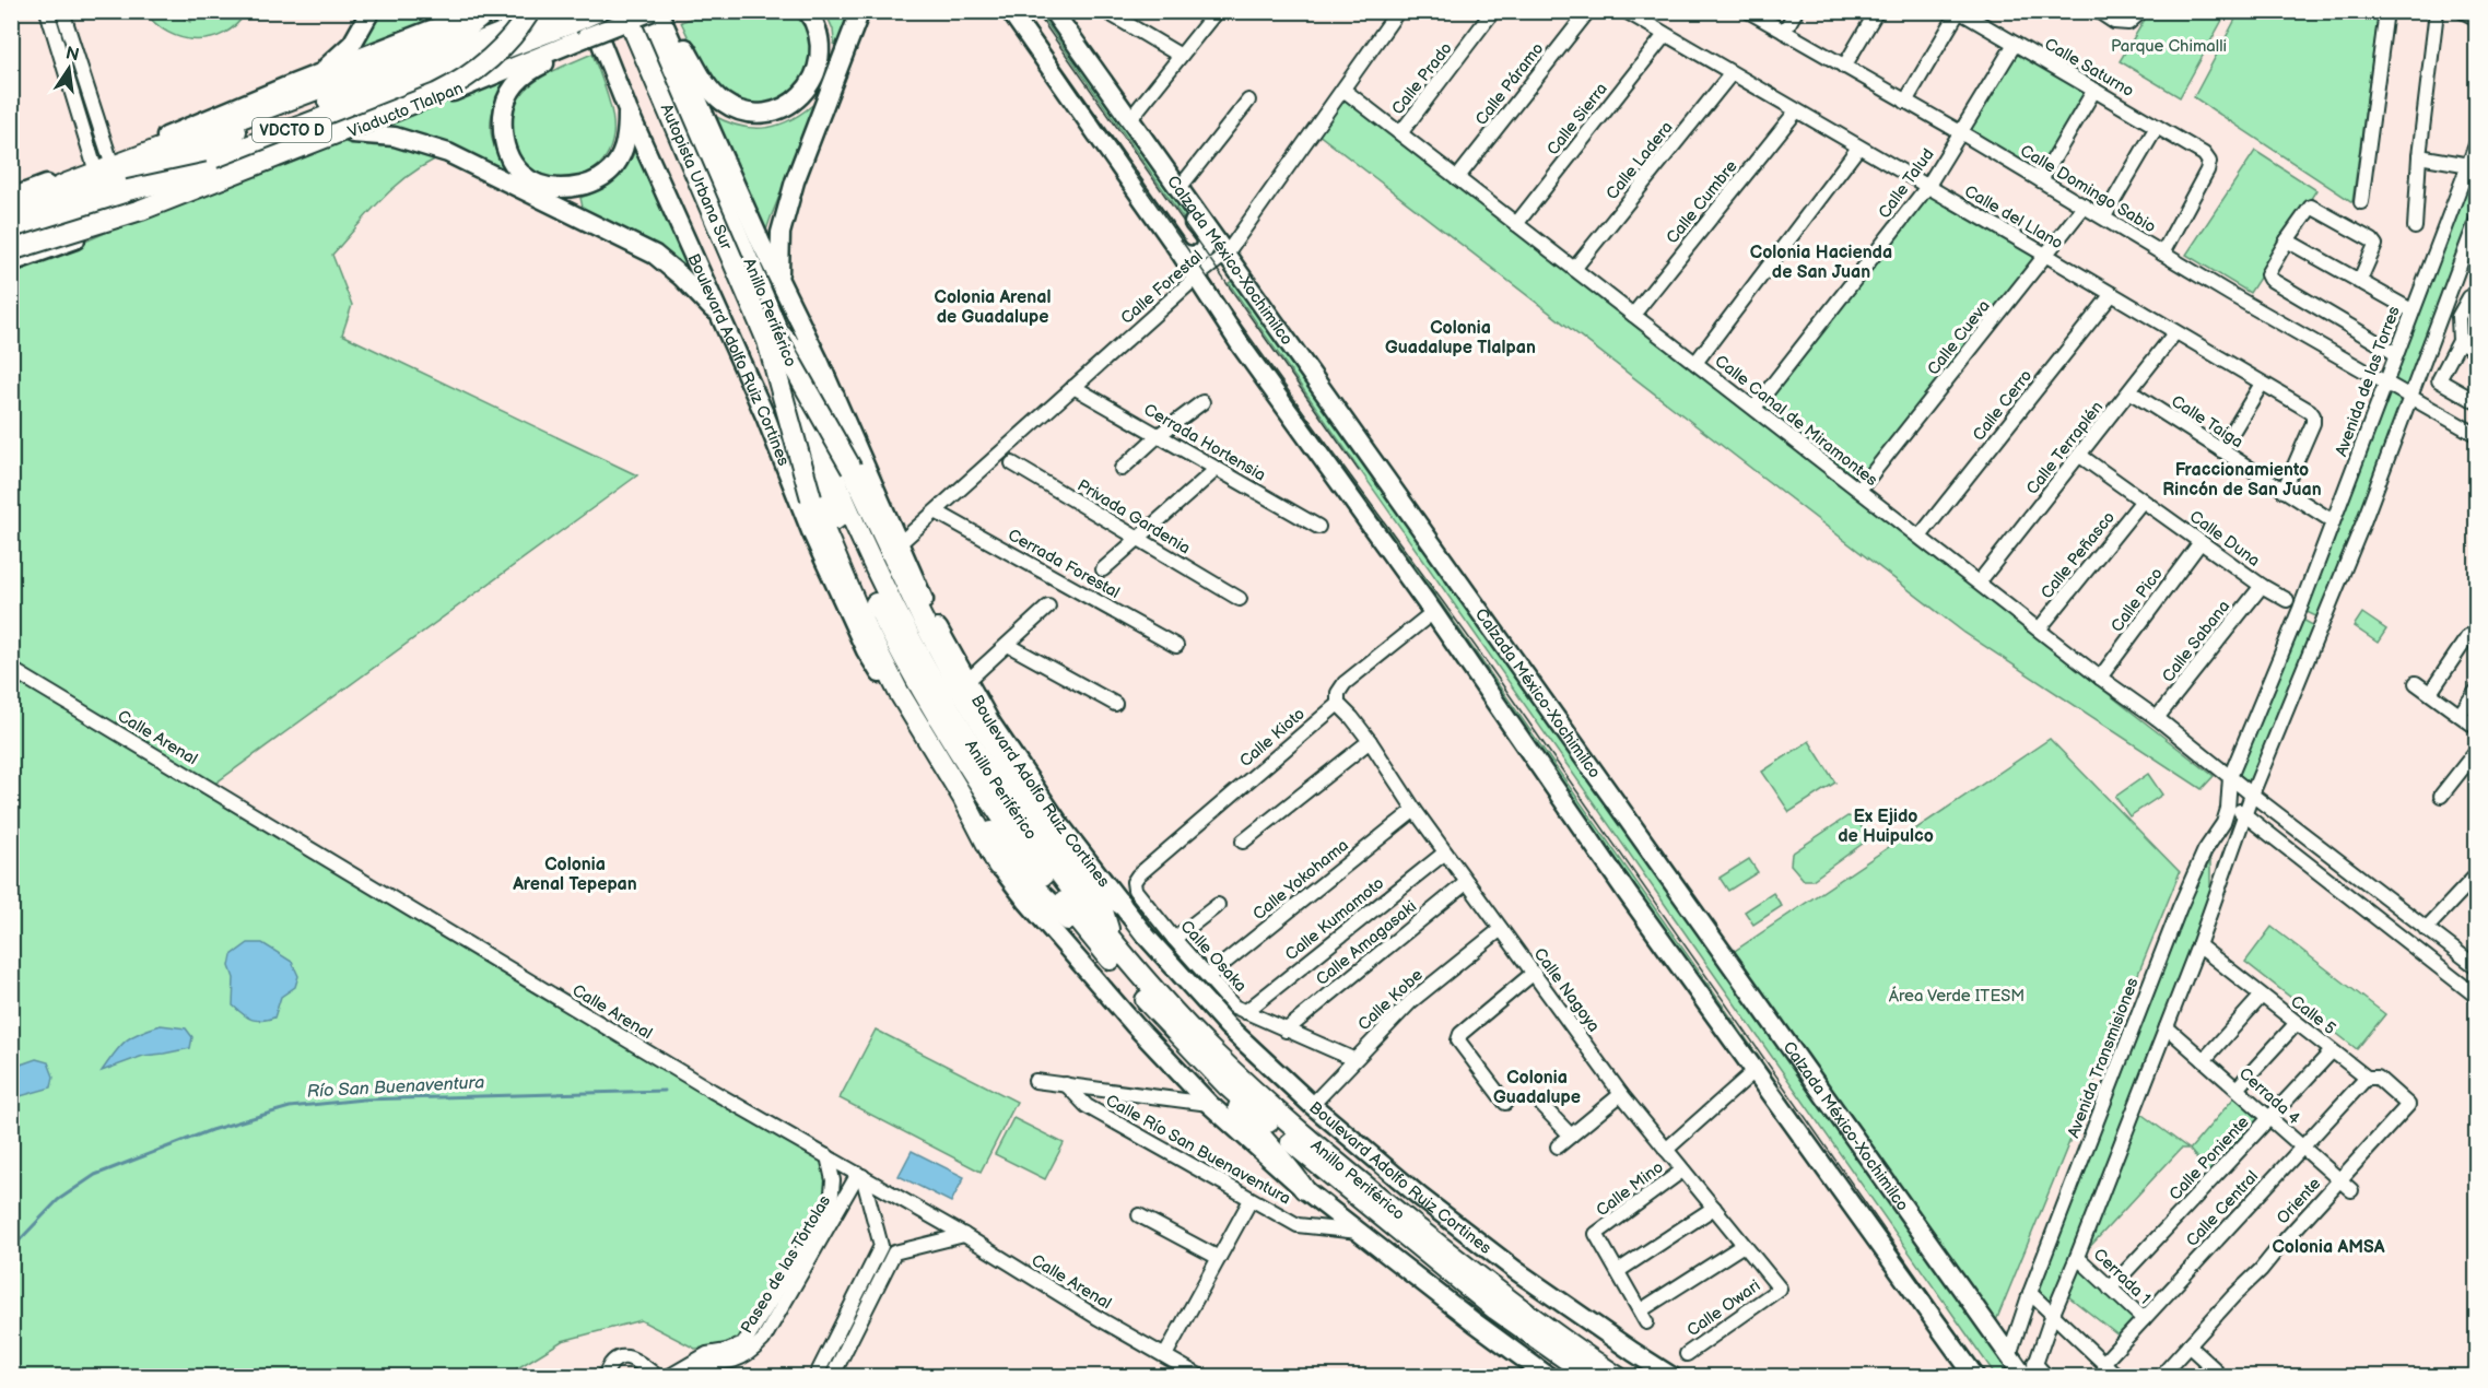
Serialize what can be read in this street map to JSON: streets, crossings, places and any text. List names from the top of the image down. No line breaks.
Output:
{"streets":{"highway":["Viaducto Tlalpan","VDCTO D","Autopista Urbana Sur","Anillo Periférico"],"main road":["Calzada México-Xochimilco","Boulevard Adolfo Ruiz Cortines"],"street":["Calle Saturno","Calle Prado","Calle Páramo","Calle Sierra","Calle Ladera","Calle Talud","Calle Domingo Sabio","Calle Cumbre","Calle del Llano","Calle Forestal","Calle Cueva","Avenida de las Torres","Calle Cerro","Calle Canal de Miramontes","Calle Taiga","Cerrada Hortensia","Calle Terraplén","Privada Gardenia","Calle Duna","Calle Peñasco","Cerrada Forestal","Calle Pico","Calle Sabana","Calle Arenal","Calle Kioto","Calle Yokohama","Calle Kumamoto","Calle Amagasaki","Calle Osaka","Calle Nagoya","Calle Kobe","Calle 5","Avenida Transmisiones","Cerrada 4","Calle Río San Buenaventura","Calle Poniente","Calle Mino","Oriente","Calle Central","Paseo de las Tórtolas","Cerrada 1","Calle Owari"]},"crossings":[["Calle Saturno","Calle Talud"],["Calle Saturno","Calle Domingo Sabio"],["Calle Prado","Calle Canal de Miramontes"],["Calle Páramo","Calle Canal de Miramontes"],["Viaducto Tlalpan","Anillo Periférico"],["Viaducto Tlalpan","Boulevard Adolfo Ruiz Cortines"],["Calle Sierra","Calle del Llano"],["Calle Sierra","Calle Canal de Miramontes"],["Calle Ladera","Calle del Llano"],["Calle Ladera","Calle Canal de Miramontes"],["Autopista Urbana Sur","Anillo Periférico"],["Calle Talud","Calle Domingo Sabio"],["Calle Talud","Calle del Llano"],["Calle Talud","Calle Canal de Miramontes"],["Calle Domingo Sabio","Calle Cueva"],["Calle Domingo Sabio","Avenida de las Torres"],["Calle Cumbre","Calle del Llano"],["Calle Cumbre","Calle Canal de Miramontes"],["Calle del Llano","Calle Cueva"],["Calle del Llano","Calle Cerro"],["Calle del Llano","Calle Taiga"],["Calle del Llano","Calle Terraplén"],["Calzada México-Xochimilco","Calle Forestal"],["Calzada México-Xochimilco","Avenida Transmisiones"],["Calle Forestal","Boulevard Adolfo Ruiz Cortines"],["Calle Forestal","Calle Canal de Miramontes"],["Calle Forestal","Cerrada Hortensia"],["Calle Forestal","Cerrada Forestal"],["Anillo Periférico","Boulevard Adolfo Ruiz Cortines"],["Calle Cueva","Calle Canal de Miramontes"],["Boulevard Adolfo Ruiz Cortines","Calle Kioto"],["Boulevard Adolfo Ruiz Cortines","Calle Osaka"],["Boulevard Adolfo Ruiz Cortines","Calle Kobe"],["Boulevard Adolfo Ruiz Cortines","Calle Río San Buenaventura"],["Avenida de las Torres","Calle Canal de Miramontes"],["Avenida de las Torres","Calle Taiga"],["Avenida de las Torres","Avenida Transmisiones"],["Calle Cerro","Calle Canal de Miramontes"],["Calle Canal de Miramontes","Calle Terraplén"],["Calle Canal de Miramontes","Calle Peñasco"],["Calle Canal de Miramontes","Calle Pico"],["Calle Canal de Miramontes","Calle Sabana"],["Calle Canal de Miramontes","Avenida Transmisiones"],["Calle Taiga","Calle Terraplén"],["Calle Terraplén","Calle Duna"],["Calle Duna","Calle Peñasco"],["Calle Duna","Calle Pico"],["Calle Duna","Calle Sabana"],["Calle Arenal","Paseo de las Tórtolas"],["Calle Kioto","Calle Osaka"],["Calle Kioto","Calle Nagoya"],["Calle Yokohama","Calle Osaka"],["Calle Yokohama","Calle Nagoya"],["Calle Kumamoto","Calle Osaka"],["Calle Kumamoto","Calle Nagoya"],["Calle Amagasaki","Calle Osaka"],["Calle Amagasaki","Calle Nagoya"],["Calle Osaka","Calle Kobe"],["Calle Nagoya","Calle Kobe"],["Calle Nagoya","Calle Mino"],["Calle Nagoya","Calle Owari"],["Calle 5","Calle Poniente"],["Calle 5","Oriente"],["Calle 5","Calle Central"],["Cerrada 4","Calle Poniente"],["Cerrada 4","Oriente"],["Cerrada 4","Calle Central"],["Calle Poniente","Cerrada 1"],["Calle Central","Cerrada 1"]],"districts":["Colonia Hacienda de San Juan","Colonia Arenal de Guadalupe","Colonia Guadalupe Tlalpan","Fraccionamiento Rincón de San Juan","Ex Ejido de Huipulco","Colonia Arenal Tepepan","Colonia Guadalupe","Colonia AMSA"],"water":["Río San Buenaventura"],"parks":["Parque Chimalli","Área Verde ITESM"],"north":"top"}
